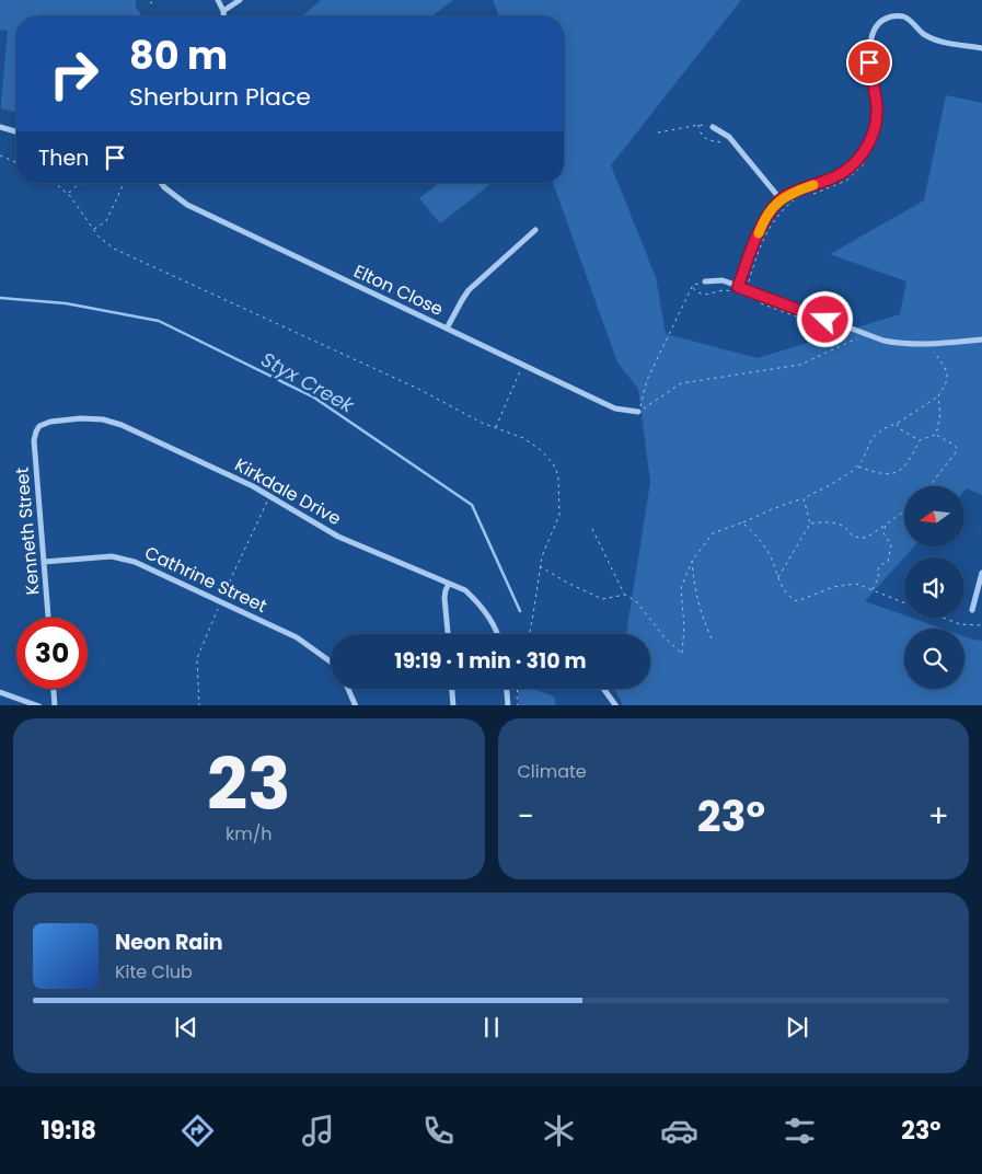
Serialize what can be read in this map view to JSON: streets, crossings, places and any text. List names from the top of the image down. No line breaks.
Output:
{"streets":{"street":["Elton Close","Kirkdale Drive","Kenneth Street","Cathrine Street"]},"crossings":[["Kirkdale Drive","Kenneth Street"],["Kenneth Street","Cathrine Street"]],"water":["Styx Creek"],"north":"left","page":{"turn":["80 m","Sherburn Place"],"then":"Then","limit":"30","trip":"19:19 · 1 min · 310 m","tile":[["23","km/h"],"Climate"],"heat":["−","23°","+"],"song":["Neon Rain","Kite Club"],"tabs":["19:18","23°"]}}
